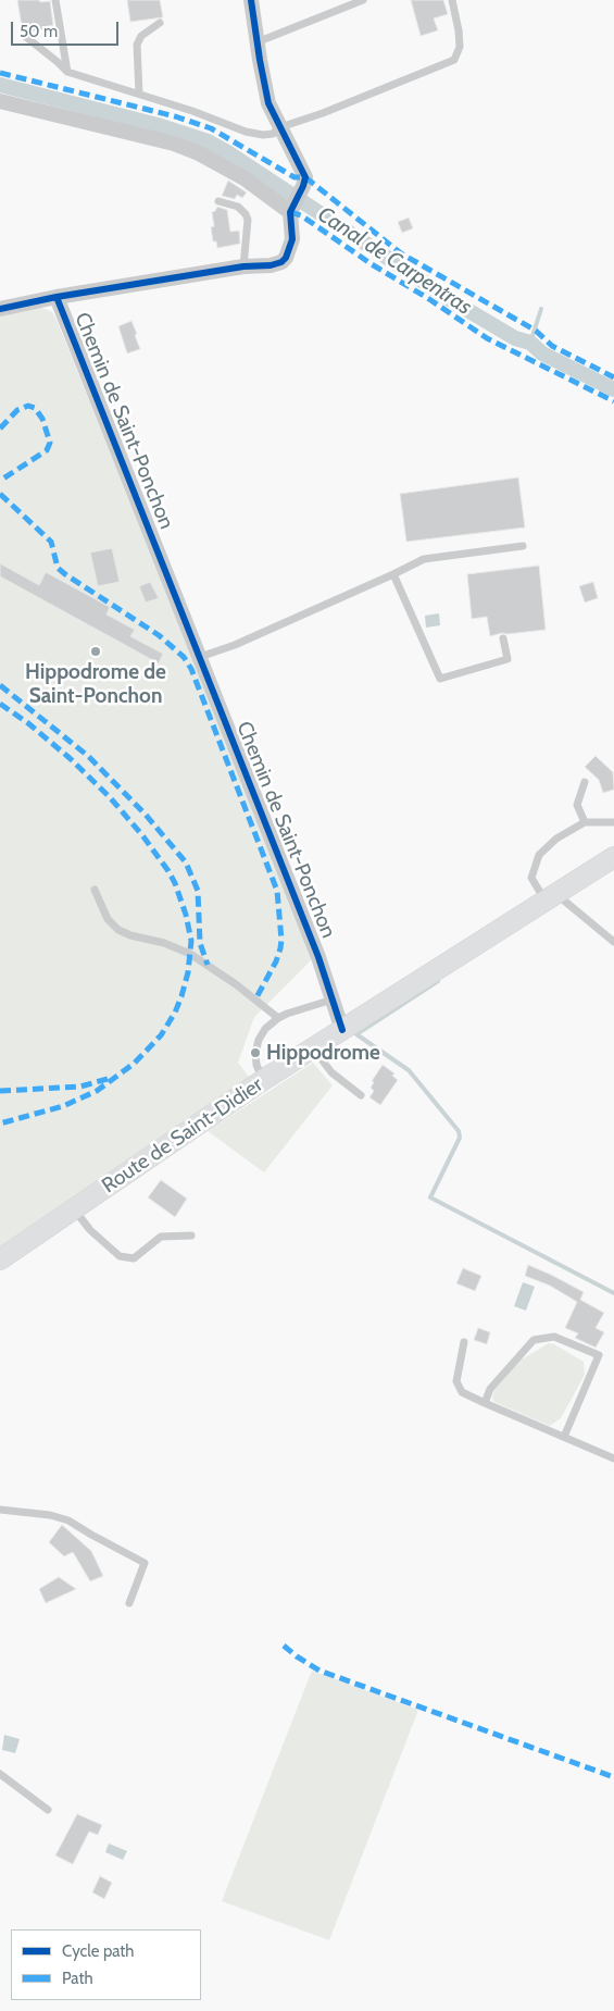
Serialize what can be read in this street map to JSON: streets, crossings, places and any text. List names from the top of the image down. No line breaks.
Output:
{"streets":{"main road":["Route de Saint-Didier"],"street":["Chemin de Saint-Ponchon"]},"crossings":[["Chemin de Saint-Ponchon","Route de Saint-Didier"]],"water":["Canal de Carpentras"],"places":["Hippodrome de Saint-Ponchon","Hippodrome"],"legend":["Cycle path","Path"],"scale_bar":"50 m"}
